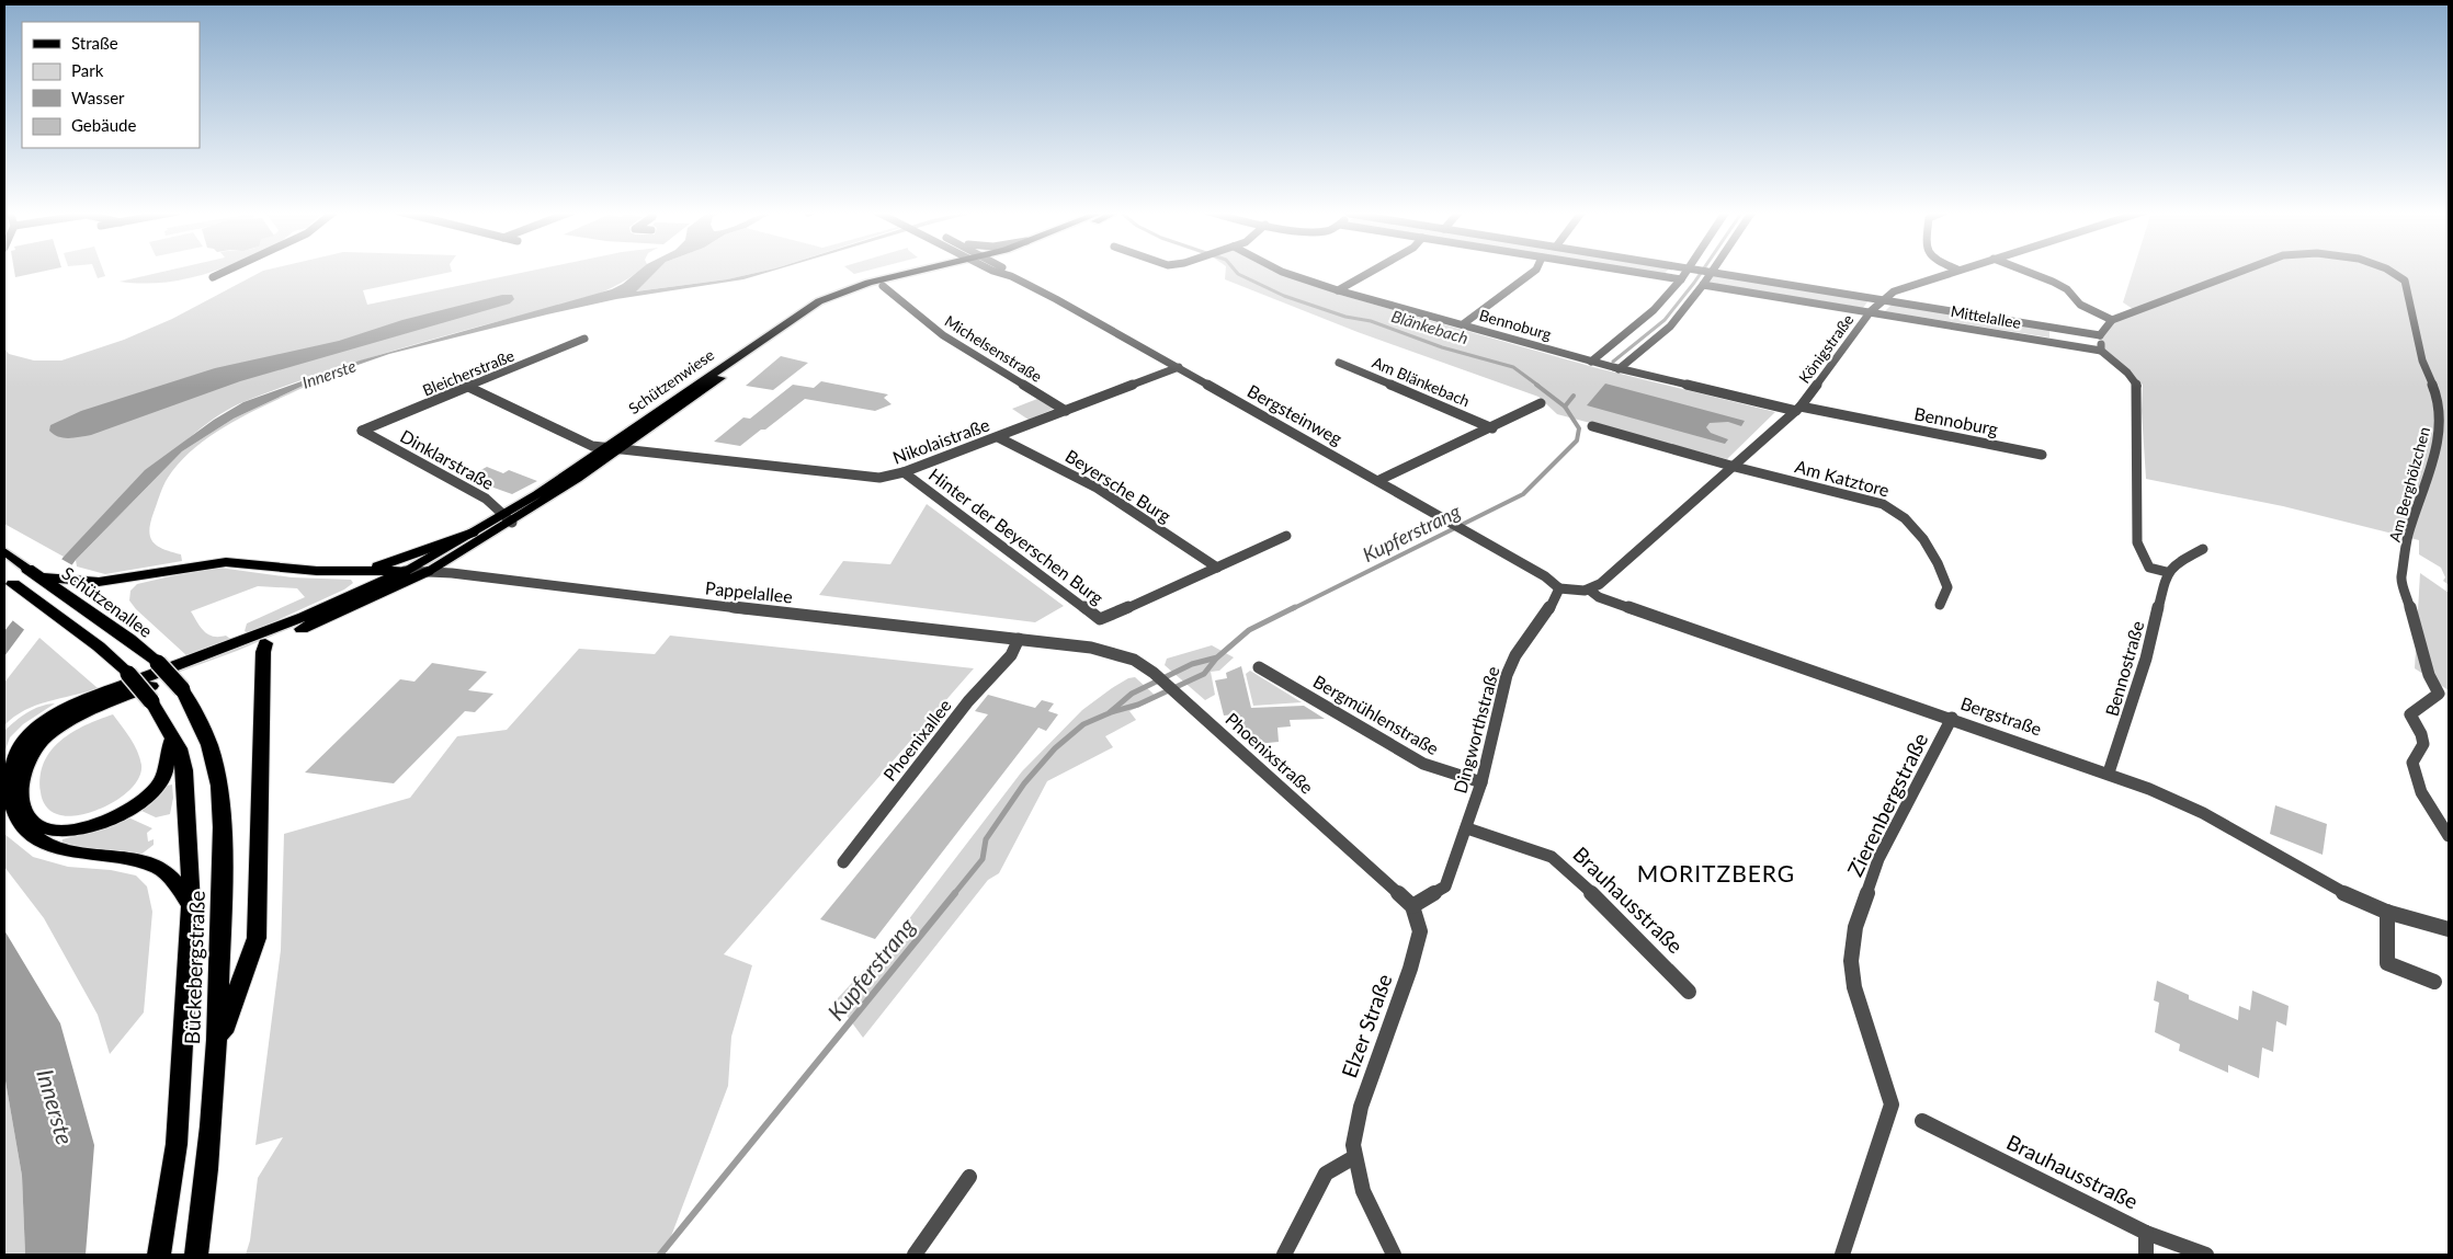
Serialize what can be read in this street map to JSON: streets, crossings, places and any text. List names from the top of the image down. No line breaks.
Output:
{"streets":{"highway":["Schützenallee","Bückebergstraße"],"main road":["Schützenwiese"],"street":["Mittelallee","Bennoburg","Michelsenstraße","Königstraße","Bleicherstraße","Am Blänkebach","Bergsteinweg","Nikolaistraße","Dinklarstraße","Am Katztore","Am Berghölzchen","Beyersche Burg","Hinter der Beyerschen Burg","Pappelallee","Bennostraße","Bergmühlenstraße","Bergstraße","Dingworthstraße","Phoenixallee","Phoenixstraße","Zierenbergstraße","Brauhausstraße","Elzer Straße"]},"crossings":[["Mittelallee","Königstraße"],["Bennoburg","Königstraße"],["Michelsenstraße","Schützenwiese"],["Michelsenstraße","Nikolaistraße"],["Königstraße","Am Katztore"],["Königstraße","Bergstraße"],["Bleicherstraße","Nikolaistraße"],["Bleicherstraße","Dinklarstraße"],["Schützenwiese","Nikolaistraße"],["Schützenwiese","Dinklarstraße"],["Schützenwiese","Pappelallee"],["Bergsteinweg","Nikolaistraße"],["Bergsteinweg","Dingworthstraße"],["Nikolaistraße","Beyersche Burg"],["Nikolaistraße","Hinter der Beyerschen Burg"],["Beyersche Burg","Hinter der Beyerschen Burg"],["Pappelallee","Phoenixallee"],["Pappelallee","Phoenixstraße"],["Schützenallee","Bückebergstraße"],["Bennostraße","Bergstraße"],["Bergmühlenstraße","Dingworthstraße"],["Bergstraße","Zierenbergstraße"],["Dingworthstraße","Brauhausstraße"],["Phoenixstraße","Elzer Straße"]],"districts":["MORITZBERG"],"water":["Blänkebach","Innerste","Kupferstrang"],"legend":["Straße","Park","Wasser","Gebäude"]}
